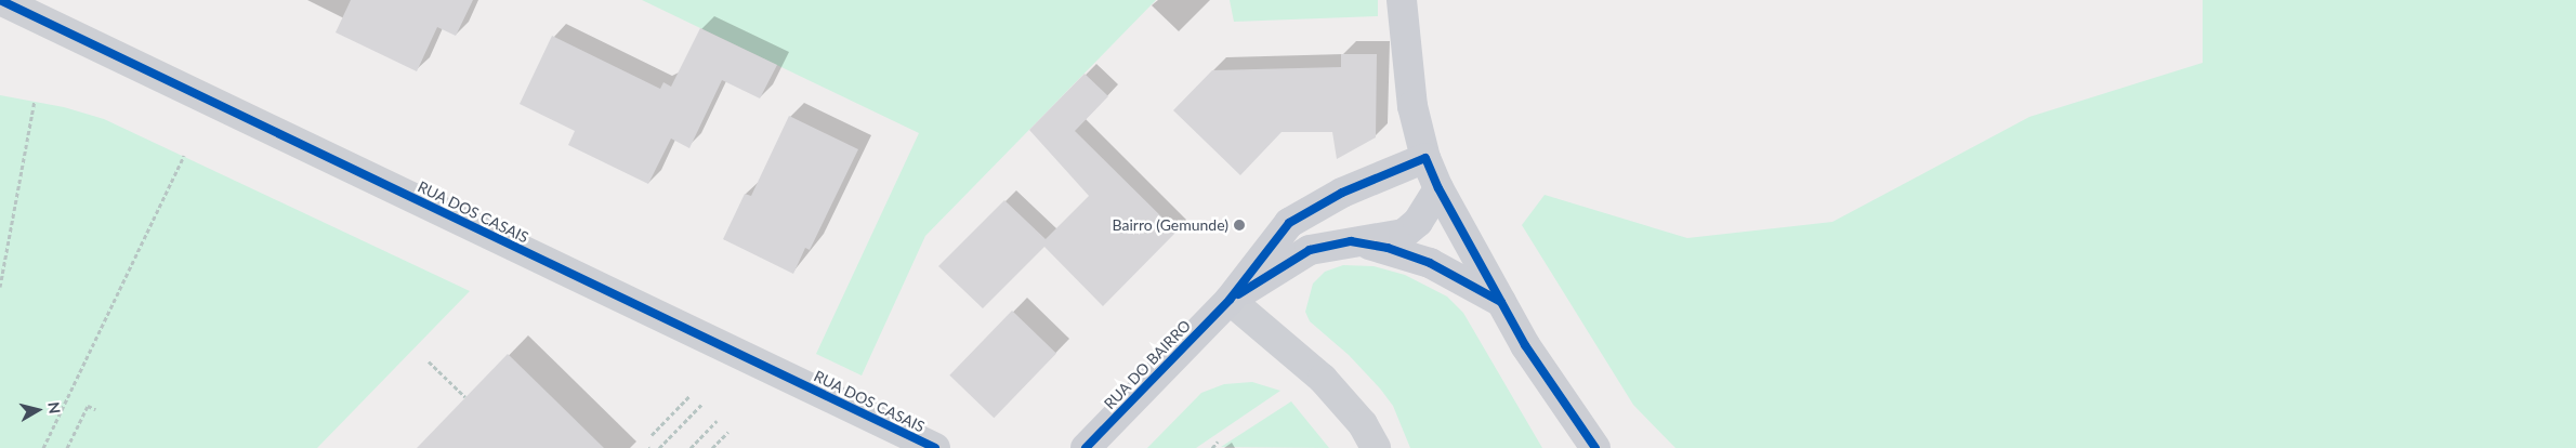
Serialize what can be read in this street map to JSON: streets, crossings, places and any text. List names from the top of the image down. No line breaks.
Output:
{"streets":{"street":["RUA DOS CASAIS","RUA DO BAIRRO"]},"places":["Bairro (Gemunde)"],"north":"right"}
